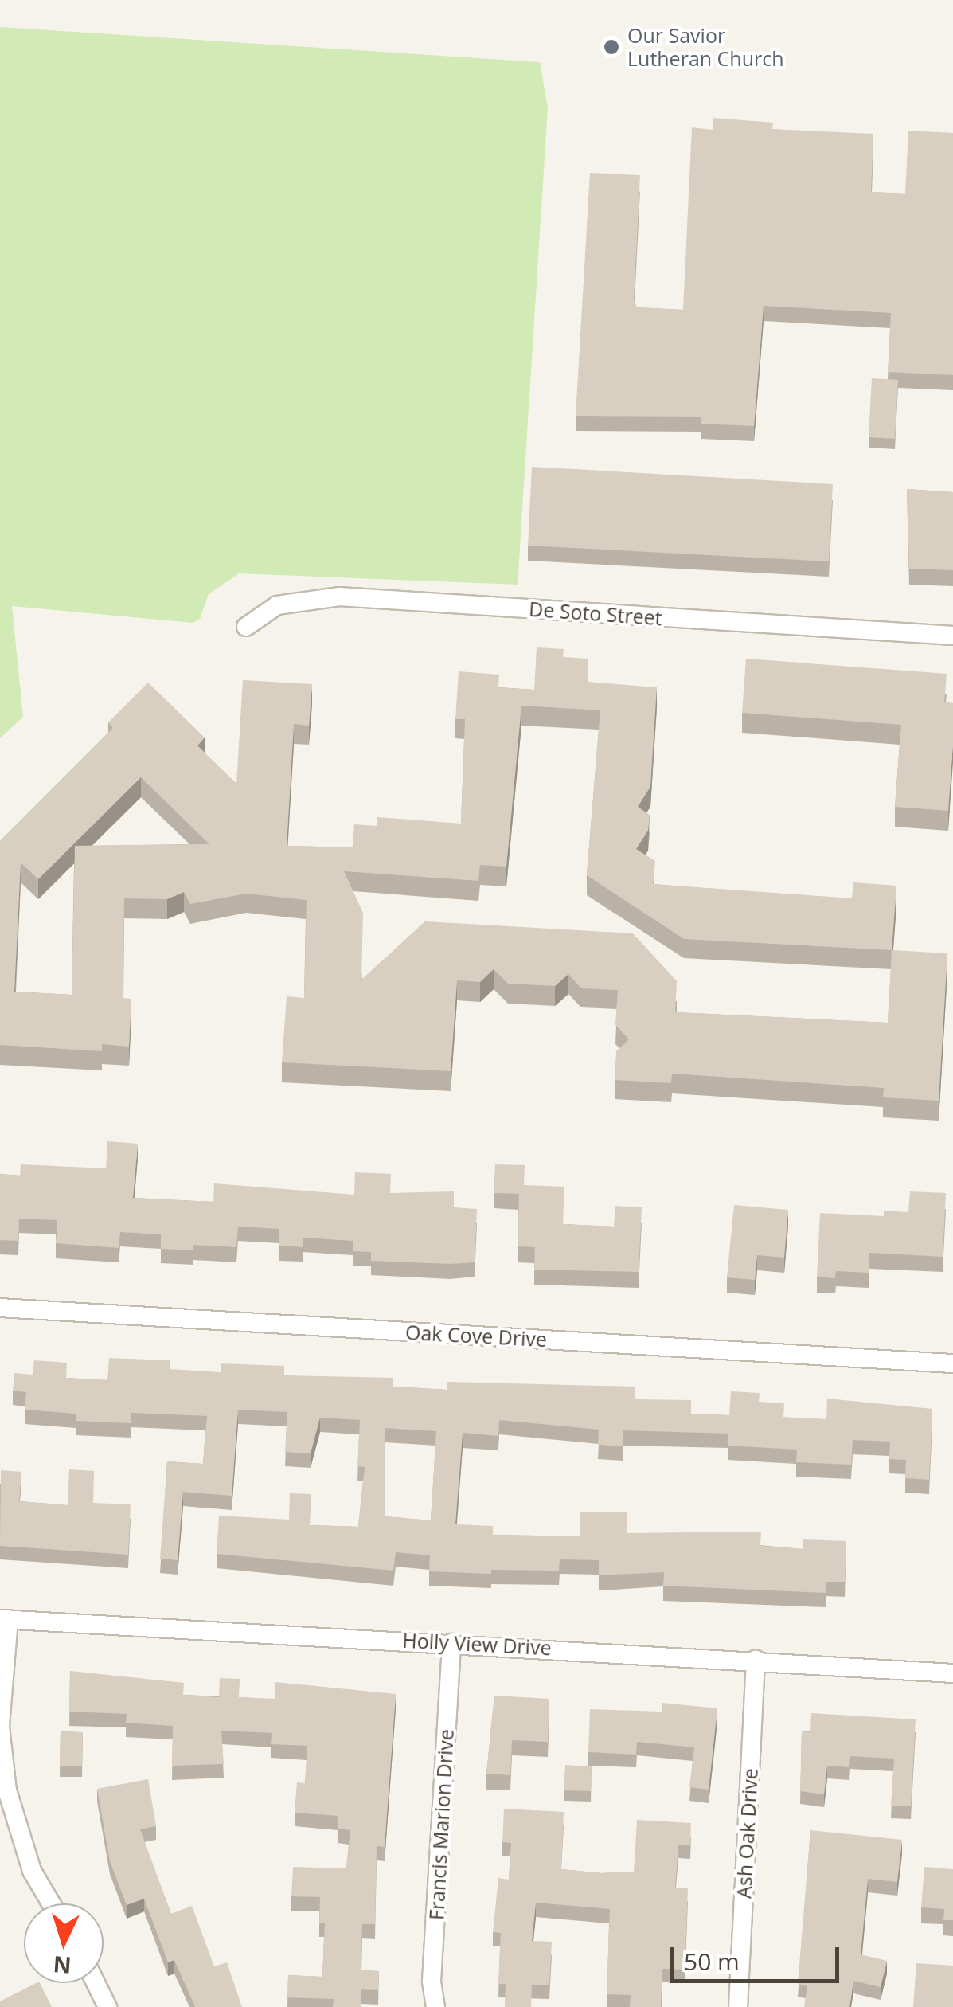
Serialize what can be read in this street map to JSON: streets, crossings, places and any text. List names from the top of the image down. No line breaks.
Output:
{"streets":{"street":["De Soto Street","Oak Cove Drive","Holly View Drive","Francis Marion Drive","Ash Oak Drive"]},"crossings":[["Holly View Drive","Francis Marion Drive"],["Holly View Drive","Ash Oak Drive"]],"places":["Our Savior Lutheran Church"],"scale_bar":"50 m","north":"bottom"}
